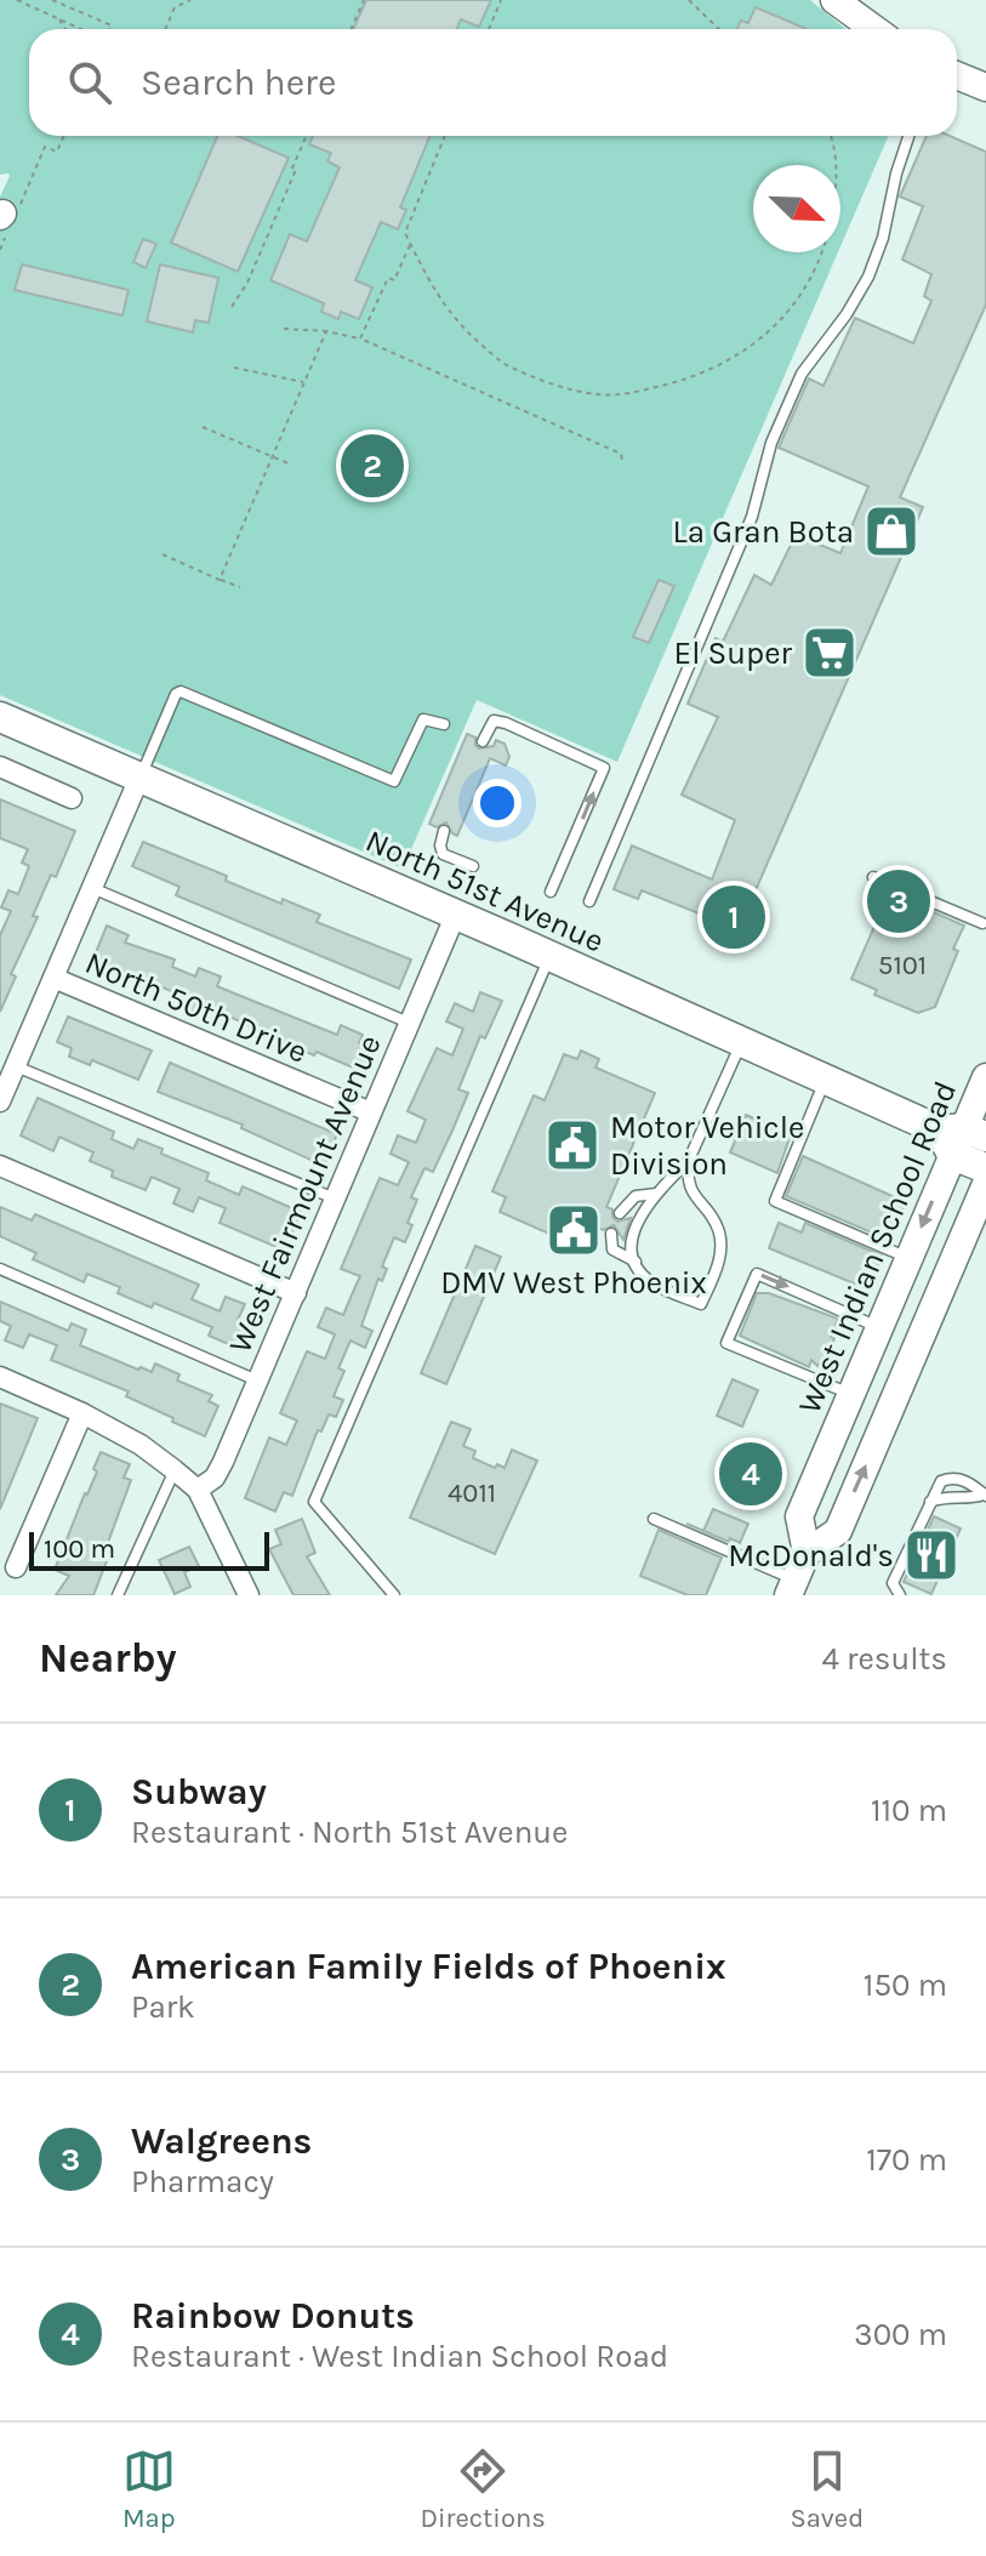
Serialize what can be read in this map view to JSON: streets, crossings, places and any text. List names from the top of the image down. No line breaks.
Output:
{"streets":{"main road":["North 51st Avenue","West Indian School Road"],"street":["North 50th Drive","West Fairmount Avenue"]},"crossings":[["North 51st Avenue","West Fairmount Avenue"],["North 51st Avenue","West Indian School Road"],["North 50th Drive","West Fairmount Avenue"]],"places":{"shop":["La Gran Bota"],"supermarket":["El Super"],"public building":["Motor Vehicle Division","DMV West Phoenix"],"restaurant":["McDonald's"]},"house_numbers":["5101","4011"],"scale_bar":"100 m","north":"bottom right","page":{"search":"Search here","pins":["2","3","1","4"],"scale":"100 m","heading":["Nearby","4 results"],"list":[{"mark":"1","name":"Subway","note":"Restaurant · North 51st Avenue","value":"110 m"},{"mark":"2","name":"American Family Fields of Phoenix","note":"Park","value":"150 m"},{"mark":"3","name":"Walgreens","note":"Pharmacy","value":"170 m"},{"mark":"4","name":"Rainbow Donuts","note":"Restaurant · West Indian School Road","value":"300 m"}],"nav":["Map","Directions","Saved"]}}
